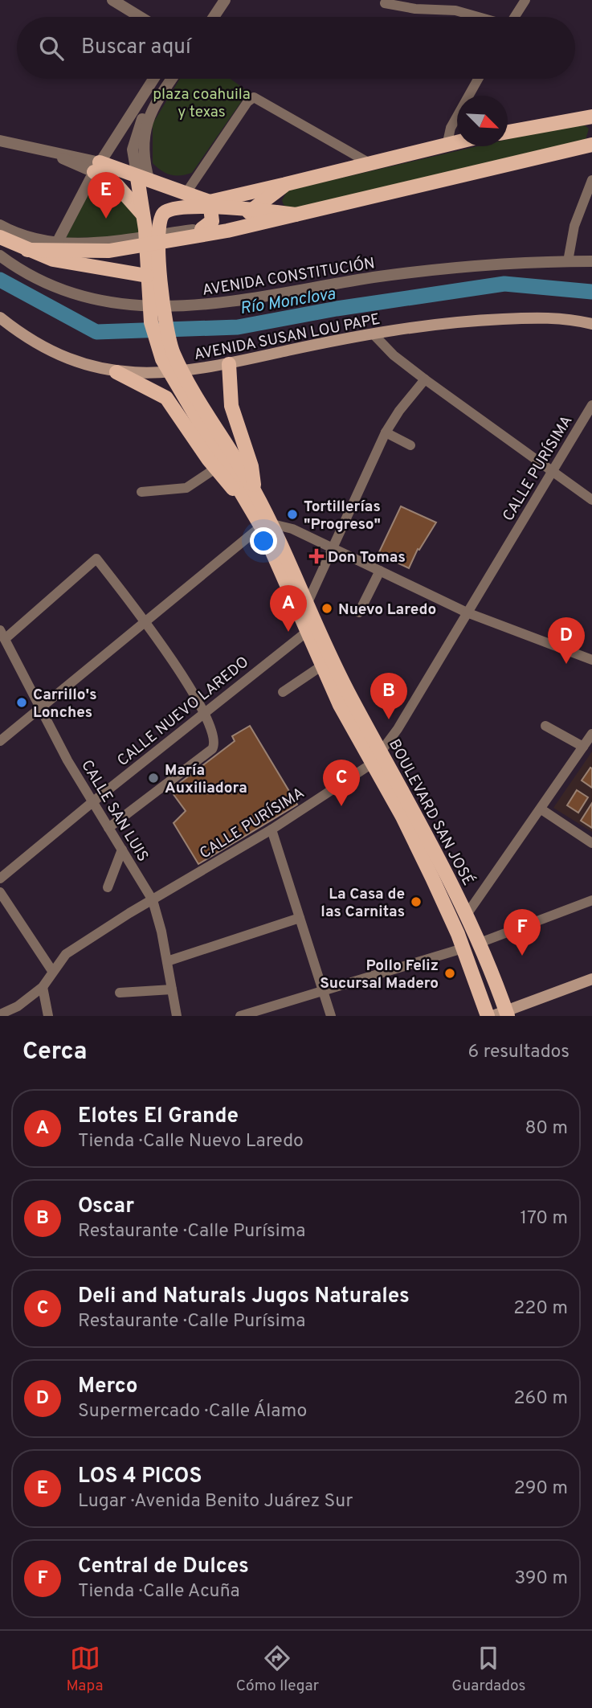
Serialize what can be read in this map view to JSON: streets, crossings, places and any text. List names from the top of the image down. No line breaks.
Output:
{"streets":{"main road":["AVENIDA SUSAN LOU PAPE","BOULEVARD SAN JOSÉ"],"street":["AVENIDA CONSTITUCIÓN","CALLE PURÍSIMA","CALLE NUEVO LAREDO","CALLE SAN LUIS"]},"crossings":[["CALLE PURÍSIMA","CALLE SAN LUIS"],["CALLE PURÍSIMA","BOULEVARD SAN JOSÉ"],["CALLE NUEVO LAREDO","CALLE SAN LUIS"],["CALLE NUEVO LAREDO","BOULEVARD SAN JOSÉ"]],"water":["Río Monclova"],"parks":["plaza coahuila y texas"],"places":{"other":["Tortillerías \"Progreso\"","Nuevo Laredo","Carrillo's Lonches","María Auxiliadora","La Casa de las Carnitas","Pollo Feliz Sucursal Madero"],"health":["Don Tomas"]},"north":"bottom right","page":{"search":"Buscar aquí","pins":["E","A","D","B","C","F"],"heading":["Cerca","6 resultados"],"list":[{"mark":"A","name":"Elotes El Grande","note":"Tienda · Calle Nuevo Laredo","value":"80 m"},{"mark":"B","name":"Oscar","note":"Restaurante · Calle Purísima","value":"170 m"},{"mark":"C","name":"Deli and Naturals Jugos Naturales","note":"Restaurante · Calle Purísima","value":"220 m"},{"mark":"D","name":"Merco","note":"Supermercado · Calle Álamo","value":"260 m"},{"mark":"E","name":"LOS 4 PICOS","note":"Lugar · Avenida Benito Juárez Sur","value":"290 m"},{"mark":"F","name":"Central de Dulces","note":"Tienda · Calle Acuña","value":"390 m"}],"nav":["Mapa","Cómo llegar","Guardados"]}}
